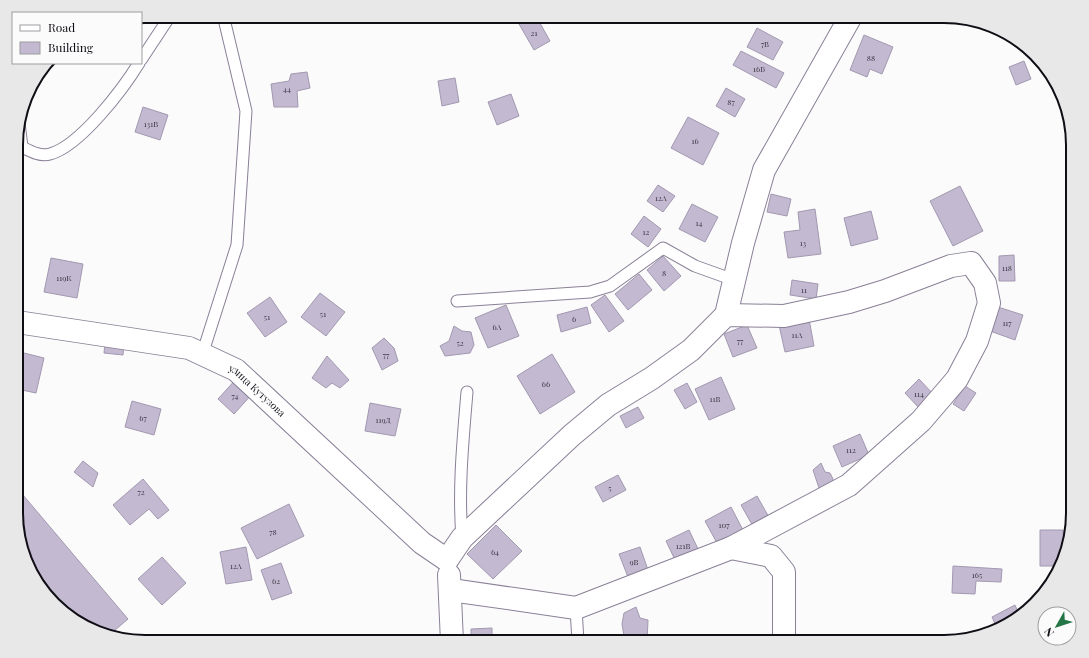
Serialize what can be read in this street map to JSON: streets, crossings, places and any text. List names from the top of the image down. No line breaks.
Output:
{"streets":{"street":["улица Кутузова"]},"house_numbers":["21","7В","88","16Б","44","87","131В","16","12А","14","12","13","118","8","119К","11","51","51","6","117","6А","11А","77","52","77","66","114","74","11В","67","119Д","112","5","72","107","78","121В","64","9В","12А","165","62"],"legend":["Road","Building"],"north":"bottom left"}
